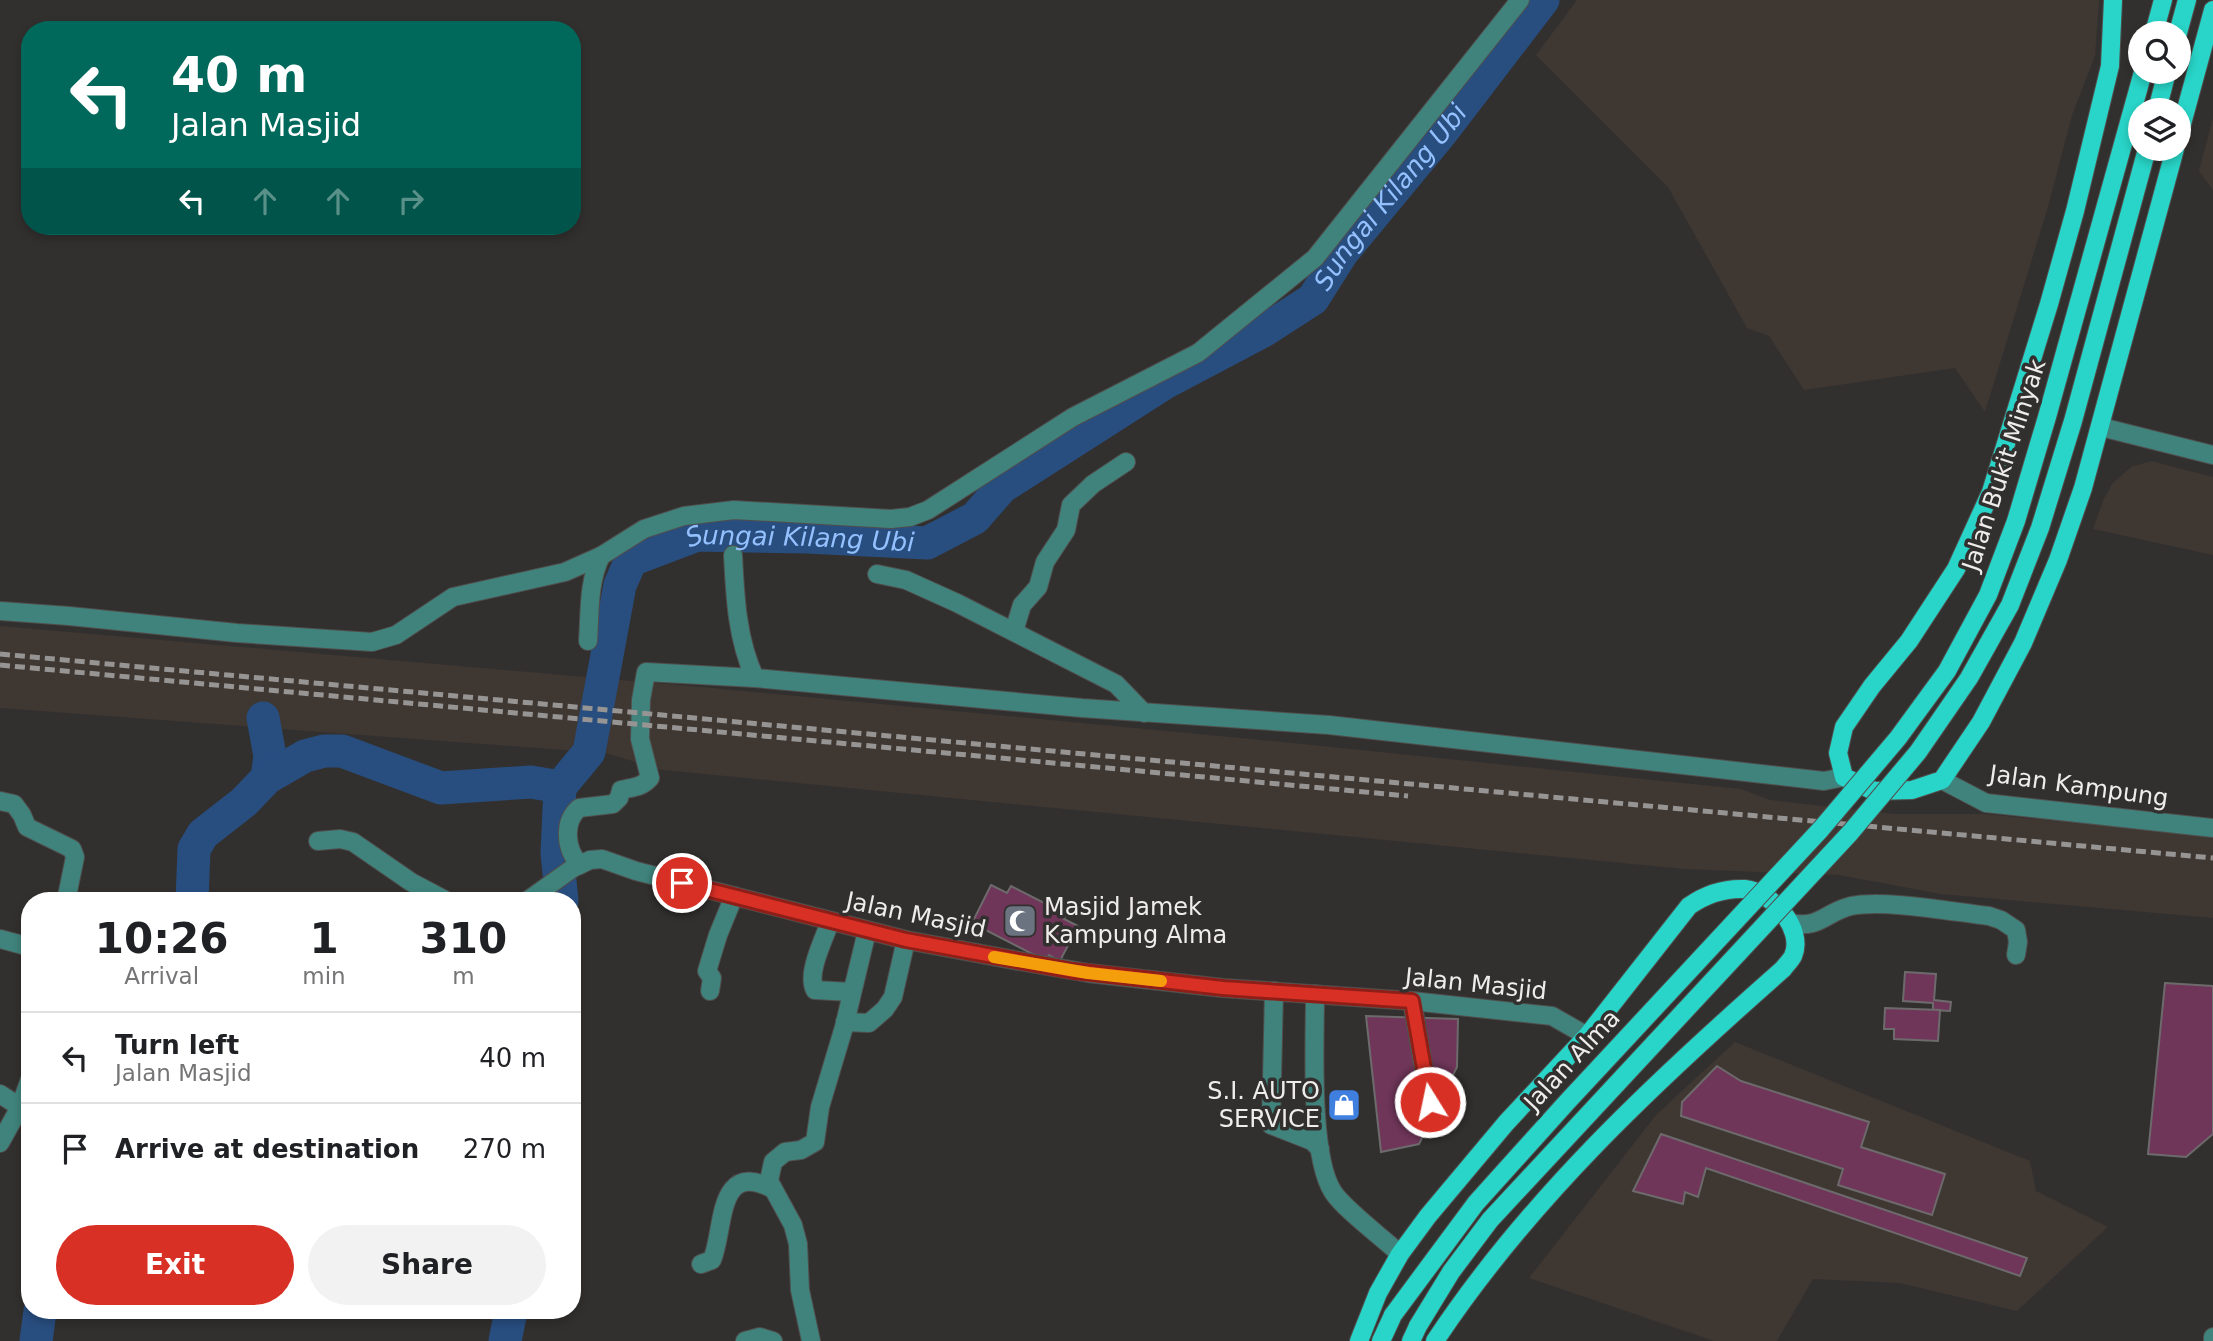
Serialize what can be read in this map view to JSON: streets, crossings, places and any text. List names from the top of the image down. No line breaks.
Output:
{"streets":{"main road":["Jalan Bukit Minyak","Jalan Alma"],"street":["Jalan Kampung","Jalan Masjid"]},"crossings":[["Jalan Bukit Minyak","Jalan Alma"]],"water":["Sungai Kilang Ubi"],"places":{"mosque":["Masjid Jamek Kampung Alma"],"shop":["S.I. AUTO SERVICE"]},"page":{"turn":["40 m","Jalan Masjid"],"eta":["10:26","Arrival","1","min","310","m"],"list":[{"name":"Turn left","note":"Jalan Masjid","value":"40 m"},{"name":"Arrive at destination","value":"270 m"}],"buttons":["Exit","Share"]}}
